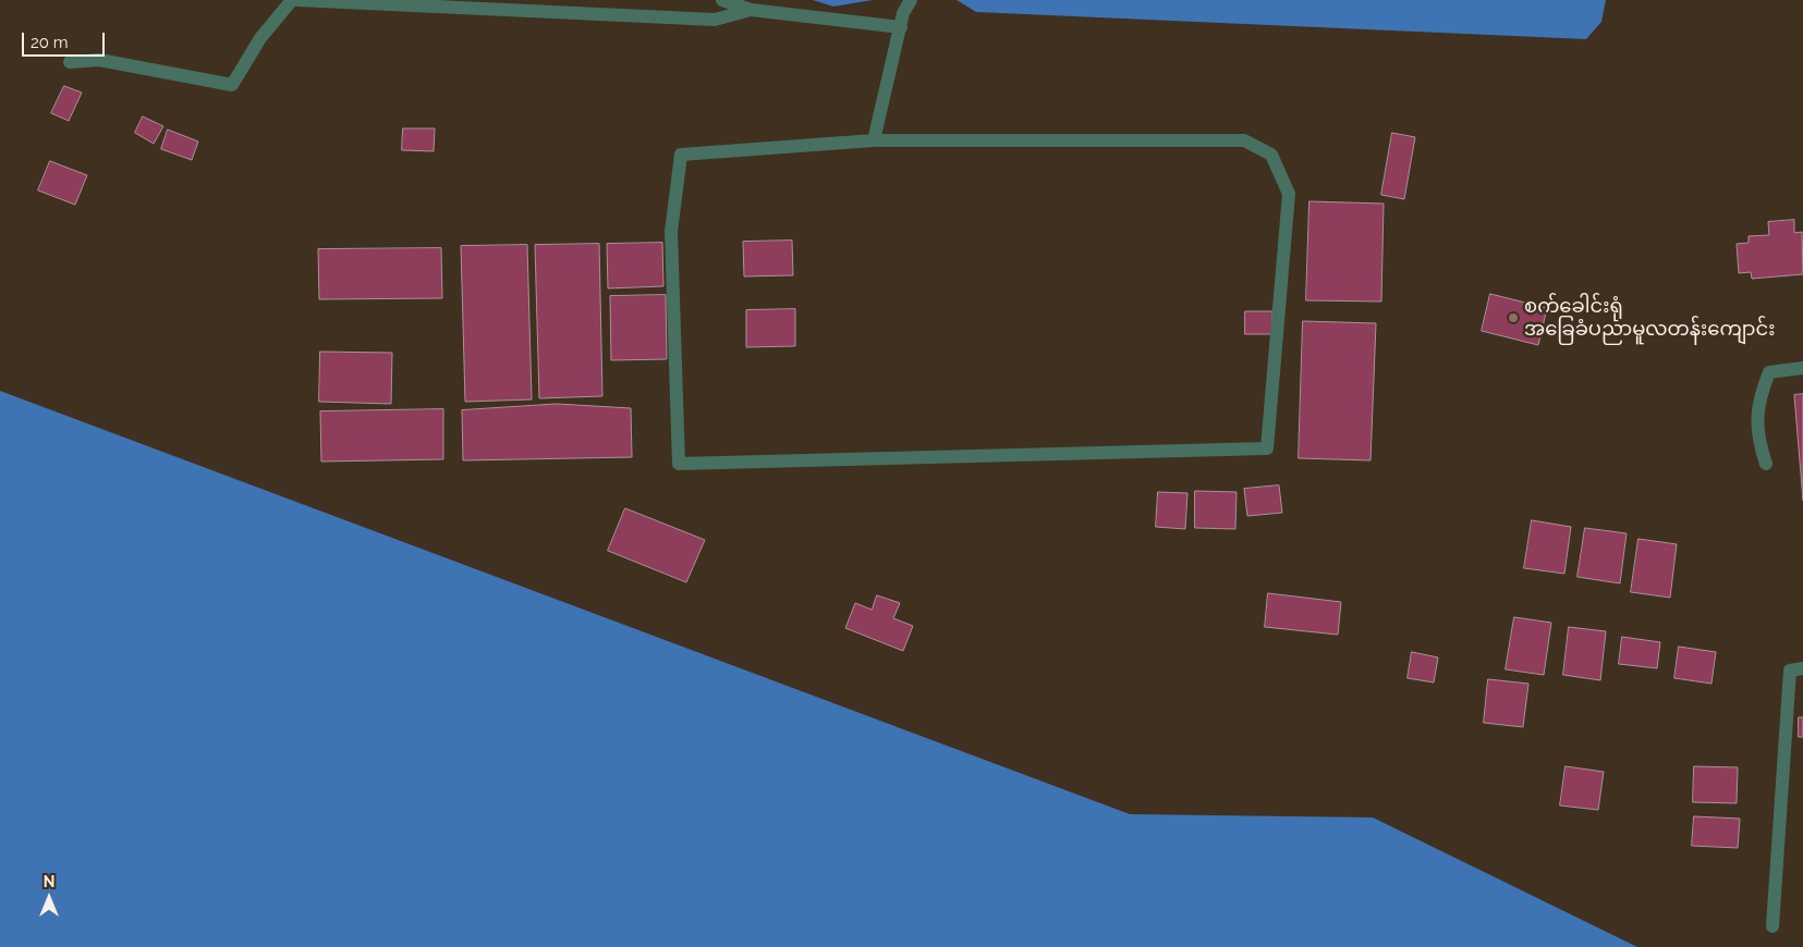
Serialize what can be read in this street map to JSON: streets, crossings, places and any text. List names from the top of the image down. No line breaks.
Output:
{"places":["စက်ခေါင်းရုံ အခြေခံပညာမူလတန်းကျောင်း"],"scale_bar":"20 m","north":"top"}
